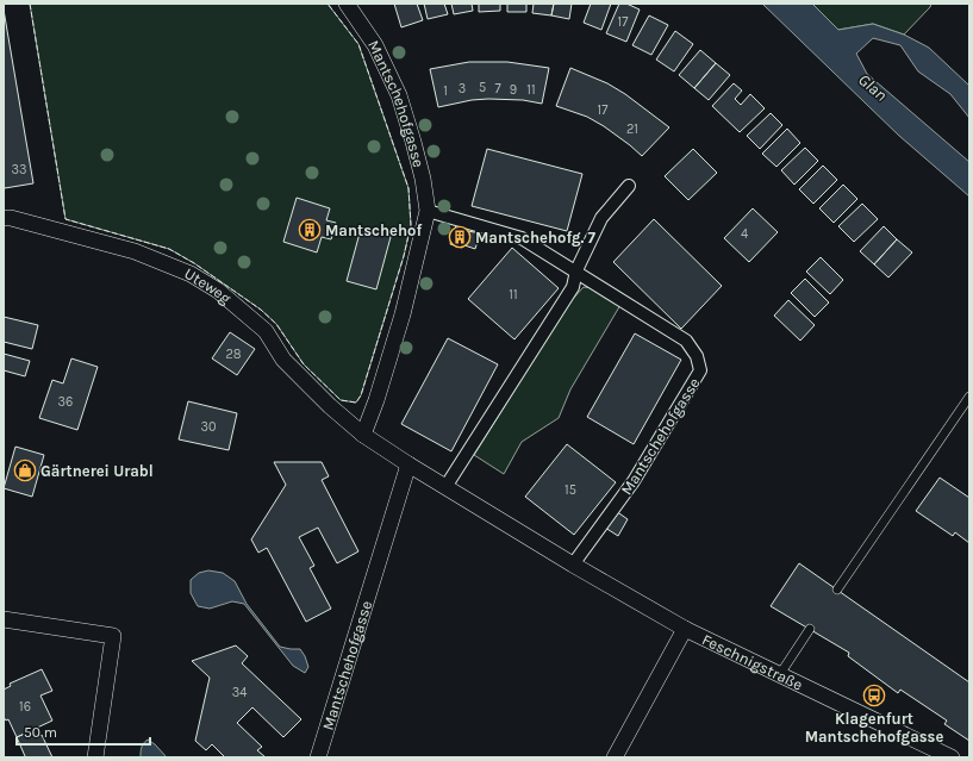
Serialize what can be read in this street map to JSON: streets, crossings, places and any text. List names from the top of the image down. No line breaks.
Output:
{"streets":{"street":["Mantschehofgasse","Uteweg","Feschnigstraße"]},"crossings":[["Mantschehofgasse","Uteweg"]],"water":["Glan"],"places":{"building":["Mantschehof","Mantschehofg. 7"],"shop":["Gärtnerei Urabl"],"bus stop":["Klagenfurt Mantschehofgasse"]},"house_numbers":["17","5","3","7","9","11","1","17","21","33","4","11","28","36","30","15","34","16"],"scale_bar":"50 m"}
